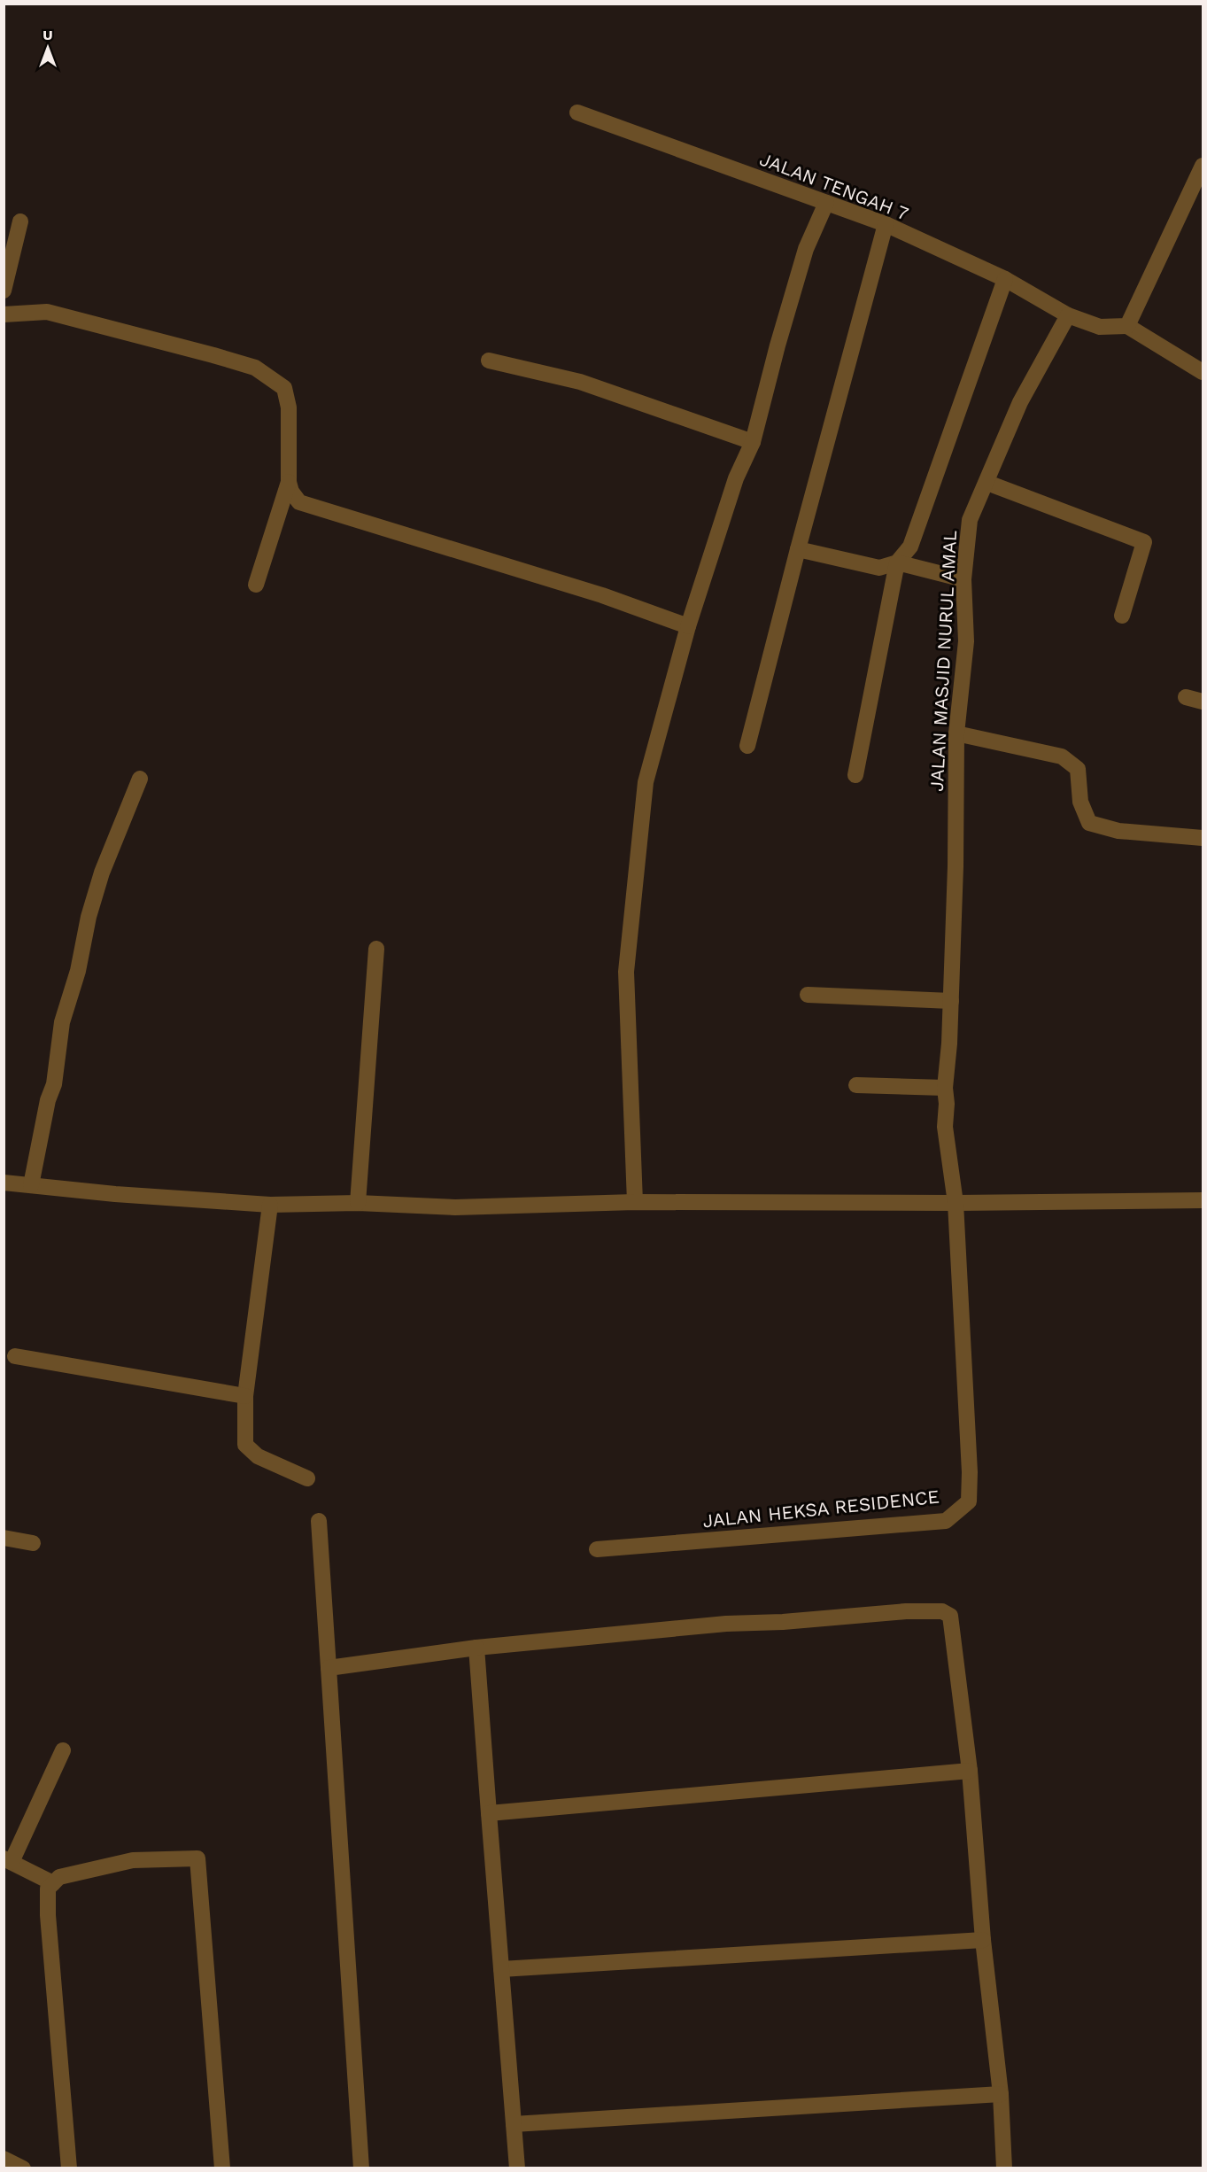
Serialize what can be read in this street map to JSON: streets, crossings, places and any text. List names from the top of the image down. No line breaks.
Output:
{"streets":{"street":["JALAN TENGAH 7","JALAN MASJID NURUL AMAL","JALAN HEKSA RESIDENCE"]},"crossings":[["JALAN TENGAH 7","JALAN MASJID NURUL AMAL"],["JALAN MASJID NURUL AMAL","JALAN HEKSA RESIDENCE"]],"north":"top"}
